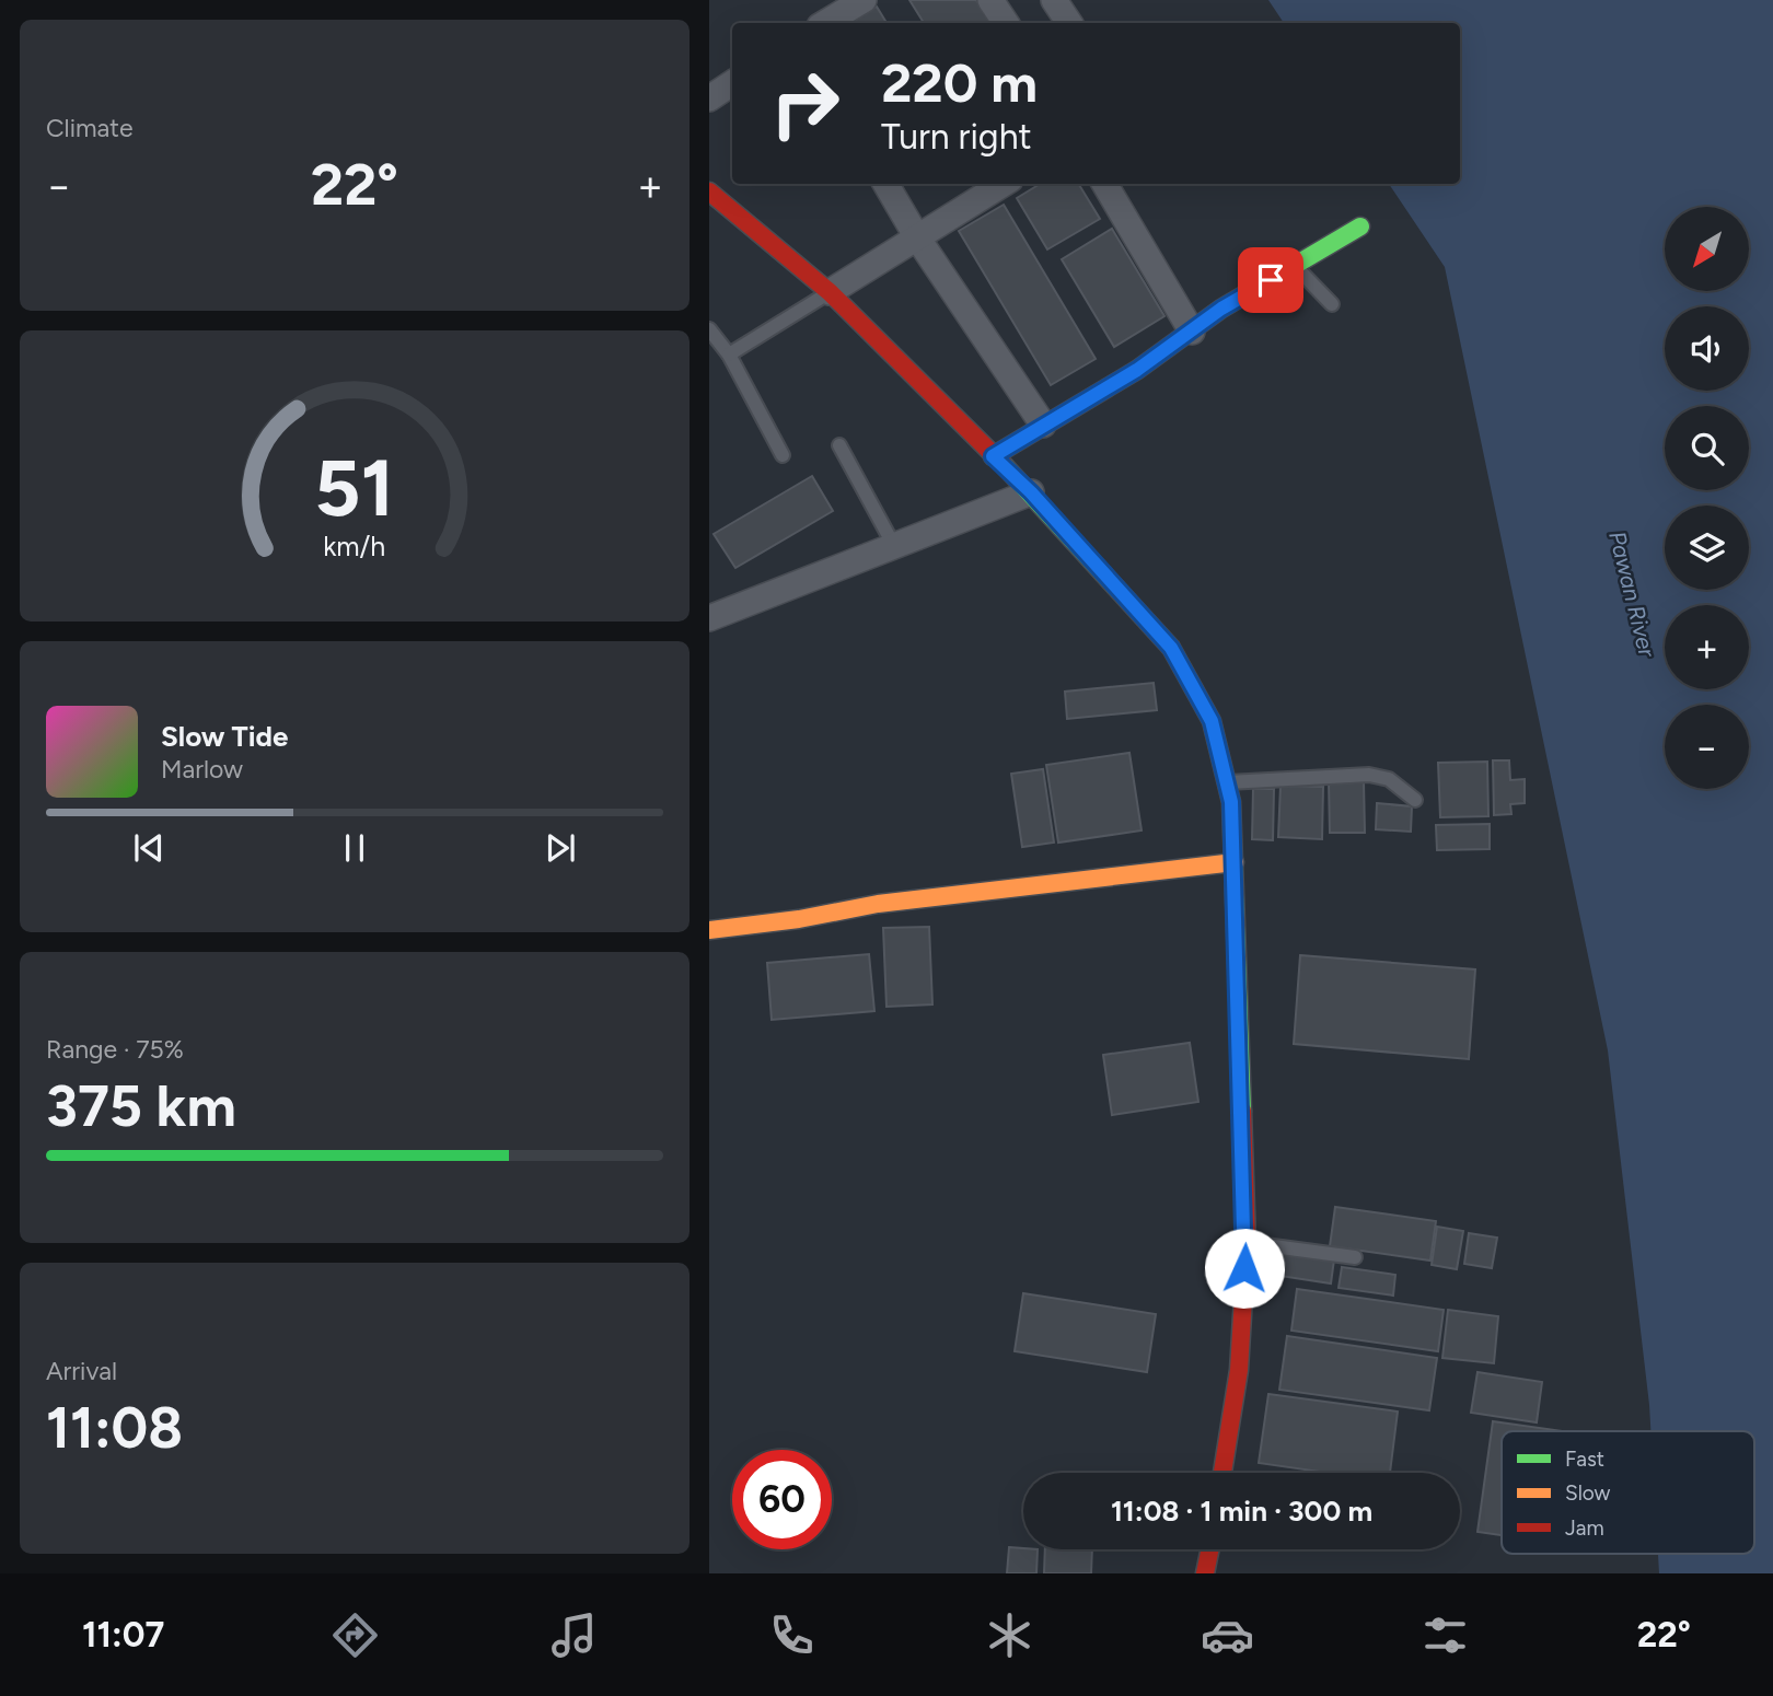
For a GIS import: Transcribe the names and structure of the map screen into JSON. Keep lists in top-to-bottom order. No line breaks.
{"water":["Pawan River"],"legend":["Fast","Slow","Jam"],"north":"bottom left","page":{"tile":["Climate",["Range · 75%","375 km"],["Arrival","11:08"]],"turn":["220 m","Turn right"],"heat":["−","22°","+"],"map_buttons":["+","−"],"song":["Slow Tide","Marlow"],"limit":"60","trip":"11:08 · 1 min · 300 m","tabs":["11:07","22°"],"gauge":["51","km/h"]}}
